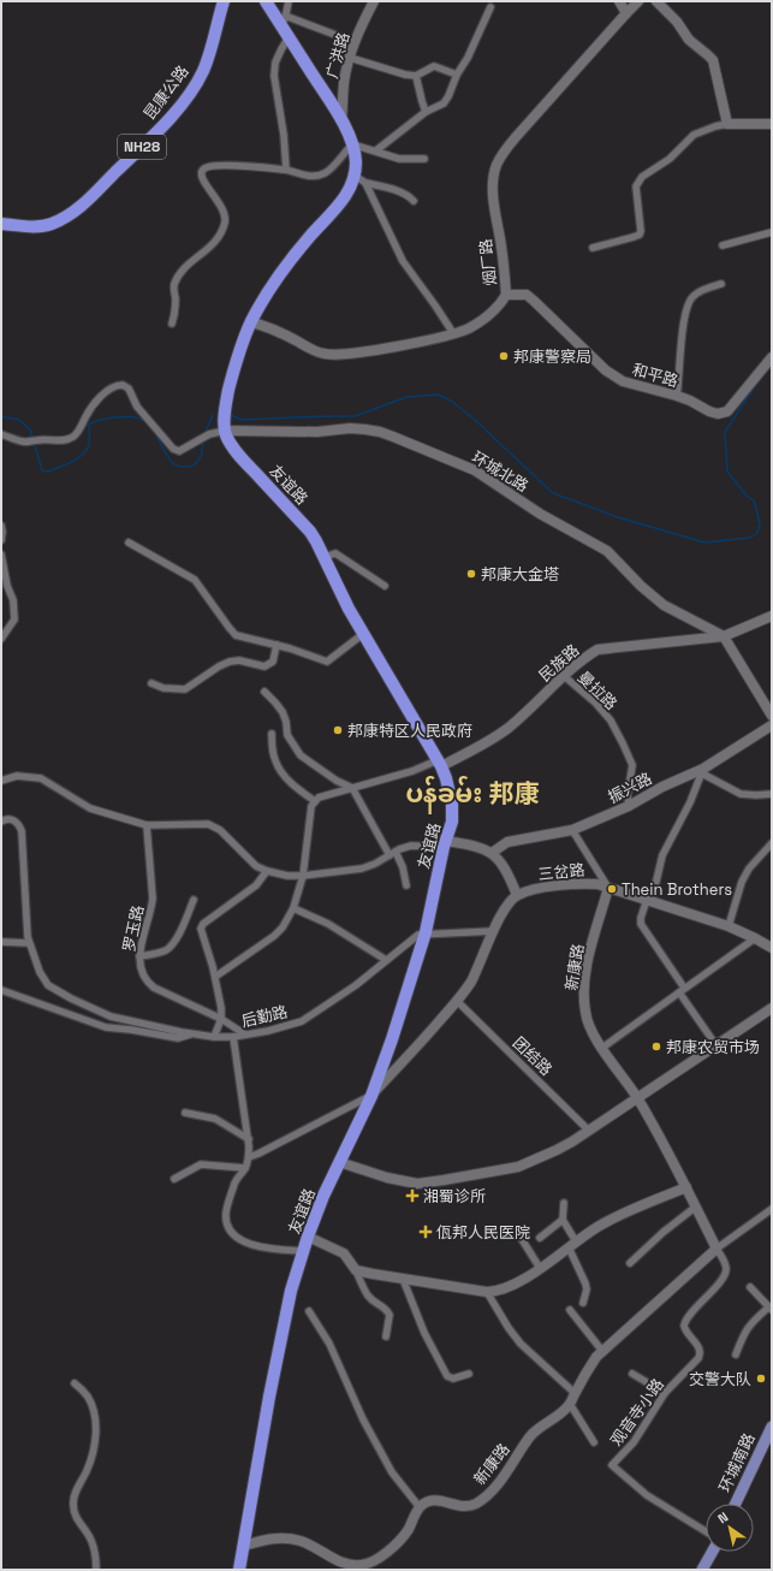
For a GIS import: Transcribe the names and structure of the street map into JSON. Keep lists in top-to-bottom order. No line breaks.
{"streets":{"highway":["昆康公路","NH28","友谊路"],"main road":["环城南路"],"street":["广洪路","烟厂路","和平路","环城北路","民族路","曼拉路","振兴路","三岔路","罗玉路","新康路","后勤路","团结路","观音寺小路"]},"crossings":[["烟厂路","和平路"],["环城北路","友谊路"],["环城北路","民族路"],["友谊路","民族路"],["友谊路","后勤路"],["民族路","曼拉路"],["曼拉路","振兴路"],["三岔路","新康路"],["罗玉路","后勤路"],["新康路","观音寺小路"]],"districts":["ပန်ခမ်း 邦康"],"places":{"other":["邦康警察局","邦康大金塔","邦康特区人民政府","Thein Brothers","邦康农贸市场","交警大队"],"health":["湘蜀诊所","佤邦人民医院"]},"north":"top left"}
